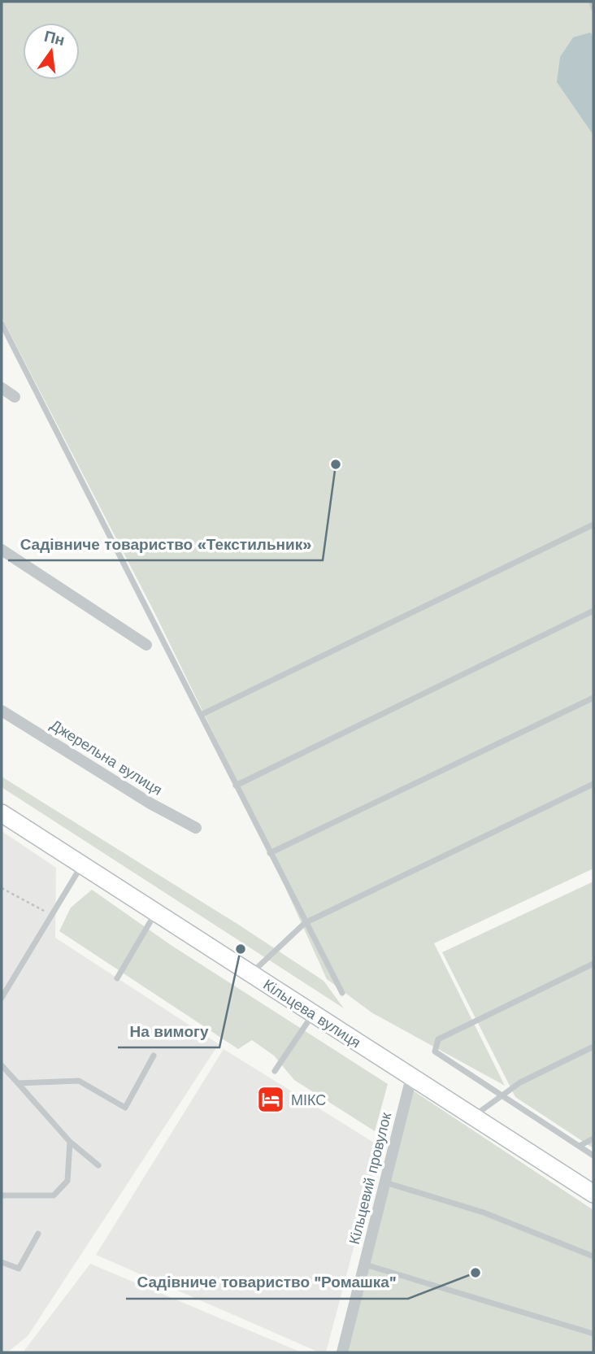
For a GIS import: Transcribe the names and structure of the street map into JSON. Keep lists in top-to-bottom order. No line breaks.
{"streets":{"main road":["Кільцева вулиця"],"street":["Джерельна вулиця","Кільцевий провулок"]},"crossings":[["Кільцева вулиця","Кільцевий провулок"]],"places":{"other":["Садівниче товариство «Текстильник»","На вимогу","Садівниче товариство \"Ромашка\""],"hotel":["МІКС"]},"north":"top"}
